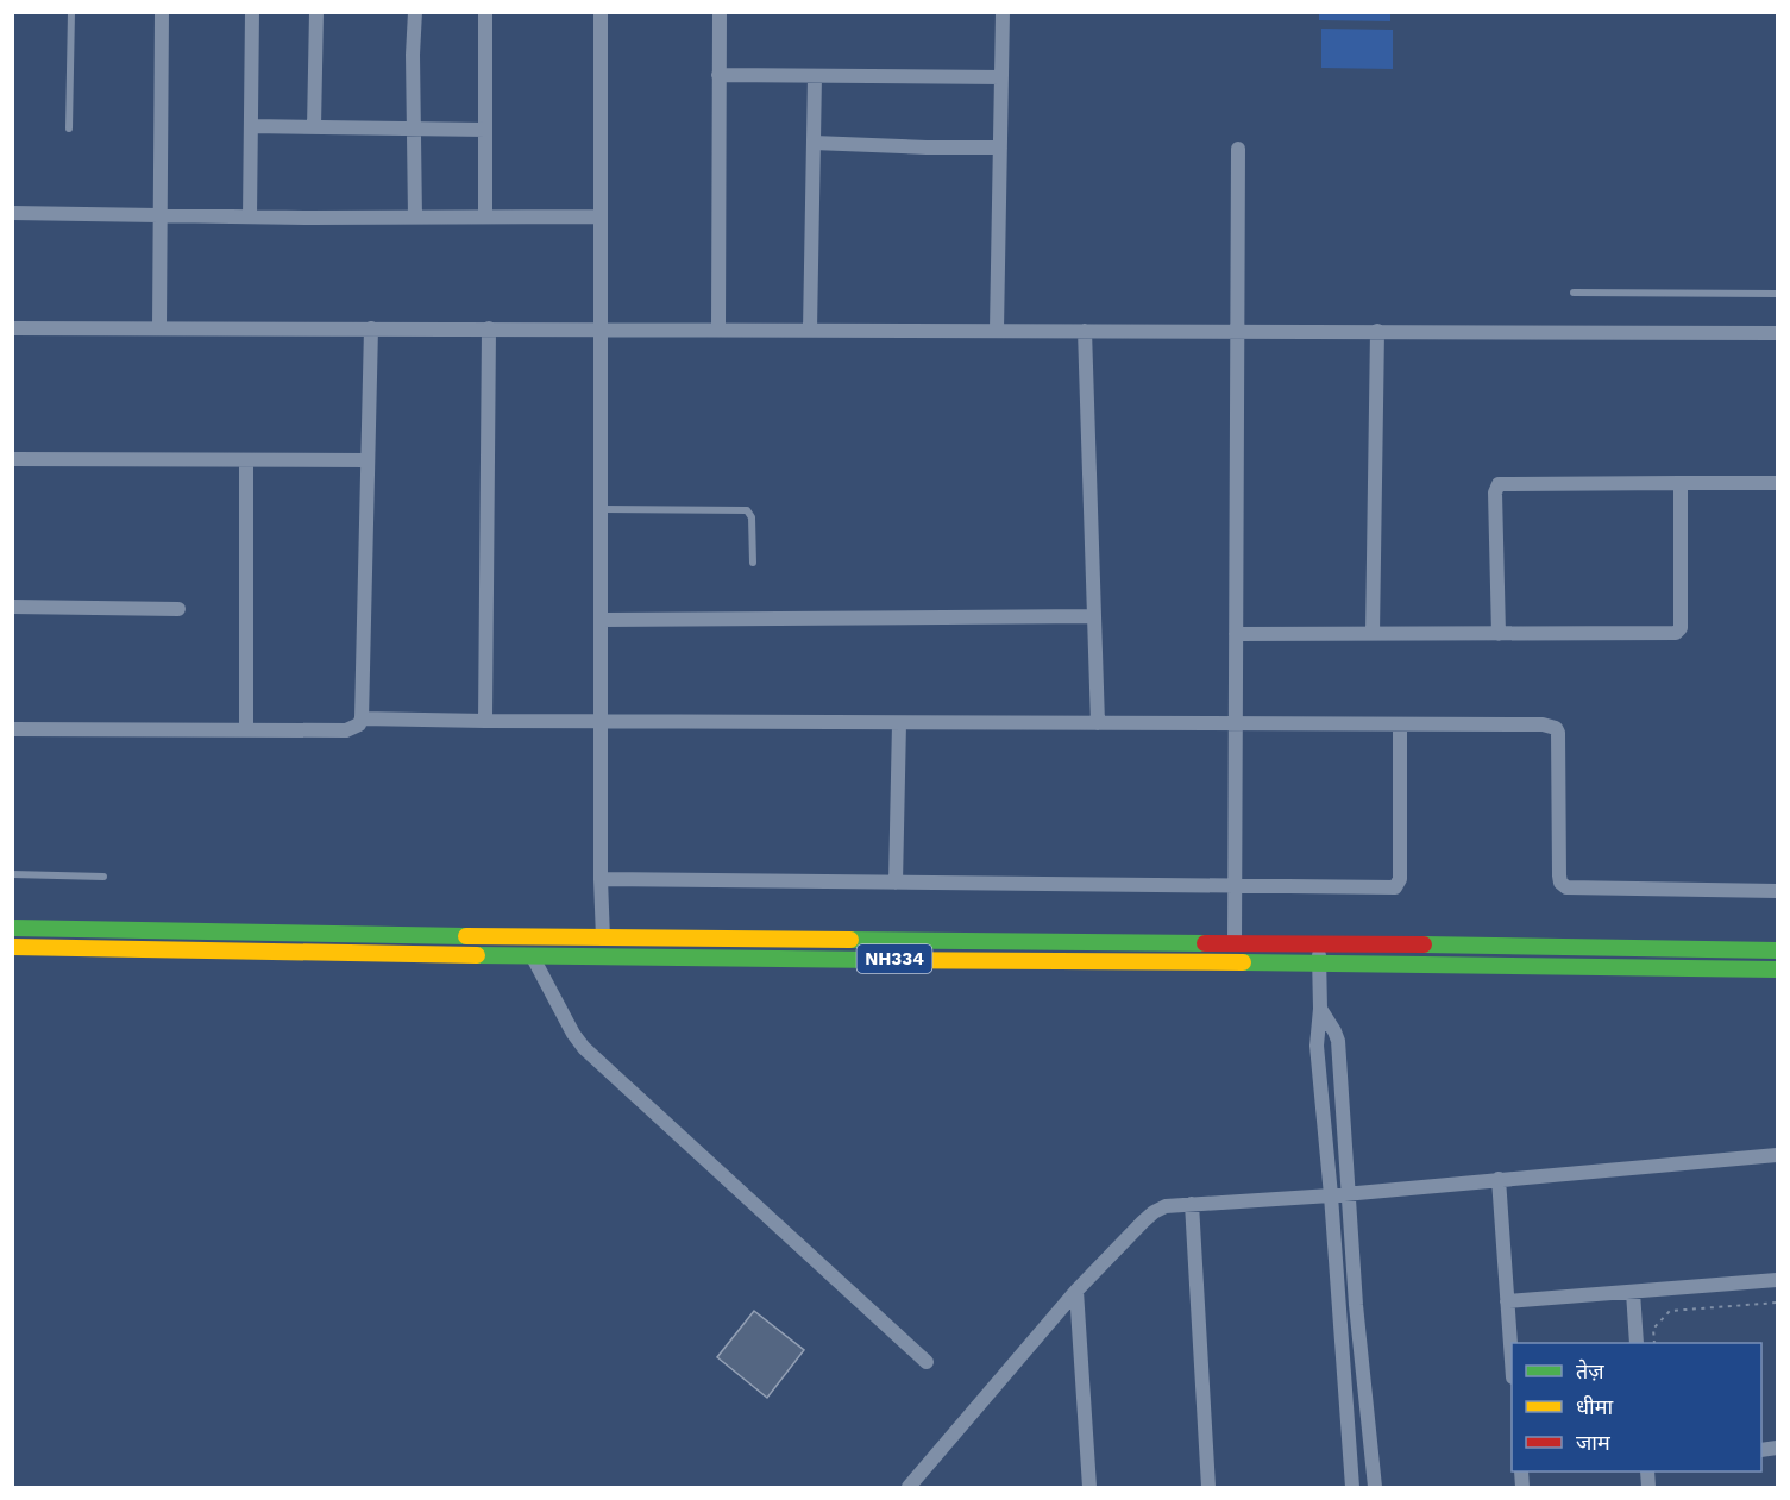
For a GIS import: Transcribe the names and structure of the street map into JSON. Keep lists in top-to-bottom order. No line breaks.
{"streets":{"highway":["NH334"]},"legend":["तेज़","धीमा","जाम"]}
